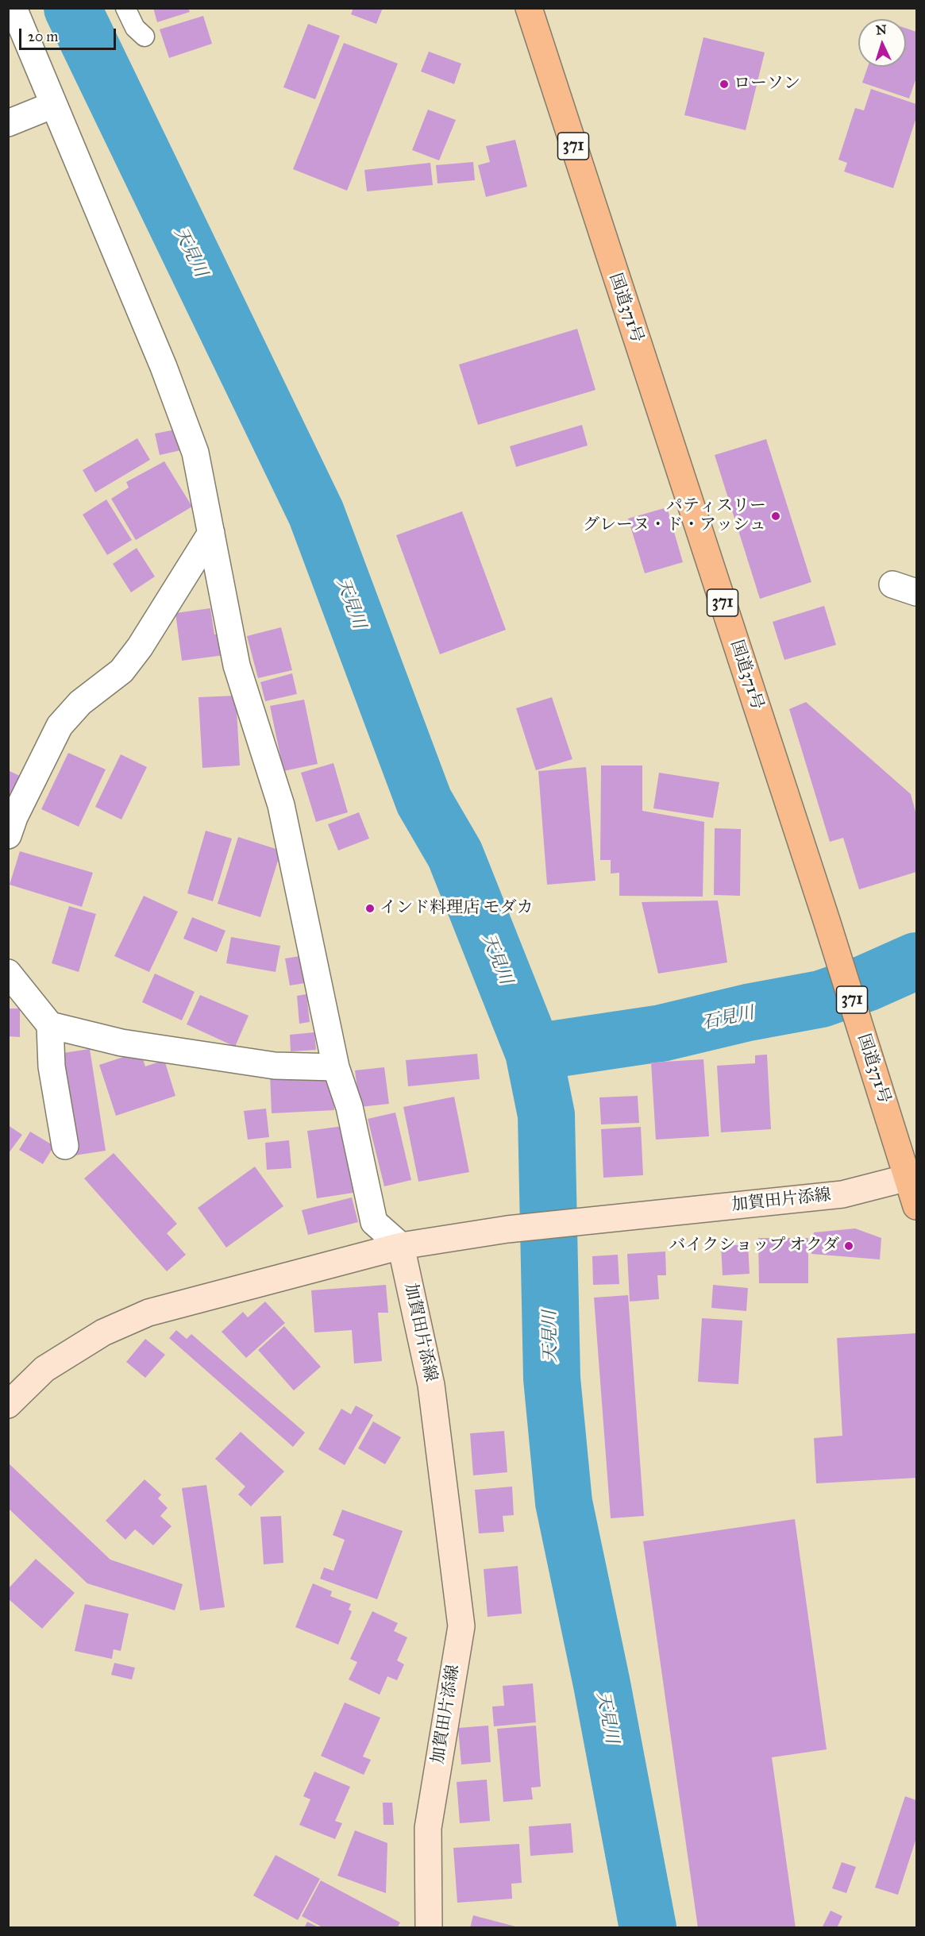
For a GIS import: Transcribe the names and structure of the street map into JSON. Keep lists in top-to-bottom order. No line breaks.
{"streets":{"highway":["371","国道371号"],"main road":["加賀田片添線"]},"crossings":[["国道371号","加賀田片添線"]],"water":["天見川","石見川"],"places":["ローソン","パティスリー グレーヌ・ド・アッシュ","インド料理店 モダカ","バイクショップ オクダ"],"scale_bar":"20 m","north":"top"}
